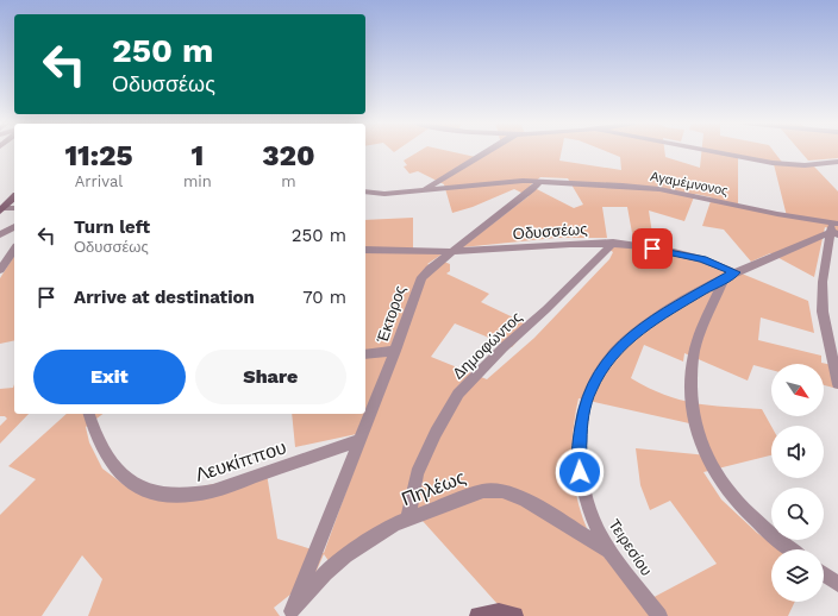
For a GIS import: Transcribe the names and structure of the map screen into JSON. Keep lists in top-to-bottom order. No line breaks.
{"streets":{"street":["Αγαμέμνονος","Οδυσσέως","Έκτορος","Δημοφώντος","Λευκίππου","Πηλέως","Τειρεσίου"]},"crossings":[["Αγαμέμνονος","Έκτορος"],["Αγαμέμνονος","Τειρεσίου"],["Οδυσσέως","Έκτορος"],["Οδυσσέως","Δημοφώντος"],["Οδυσσέως","Τειρεσίου"],["Έκτορος","Λευκίππου"],["Έκτορος","Πηλέως"],["Δημοφώντος","Πηλέως"],["Πηλέως","Τειρεσίου"]],"north":"bottom right","page":{"turn":["250 m","Οδυσσέως"],"eta":["11:25","Arrival","1","min","320","m"],"list":[{"name":"Turn left","note":"Οδυσσέως","value":"250 m"},{"name":"Arrive at destination","value":"70 m"}],"buttons":["Exit","Share"]}}
